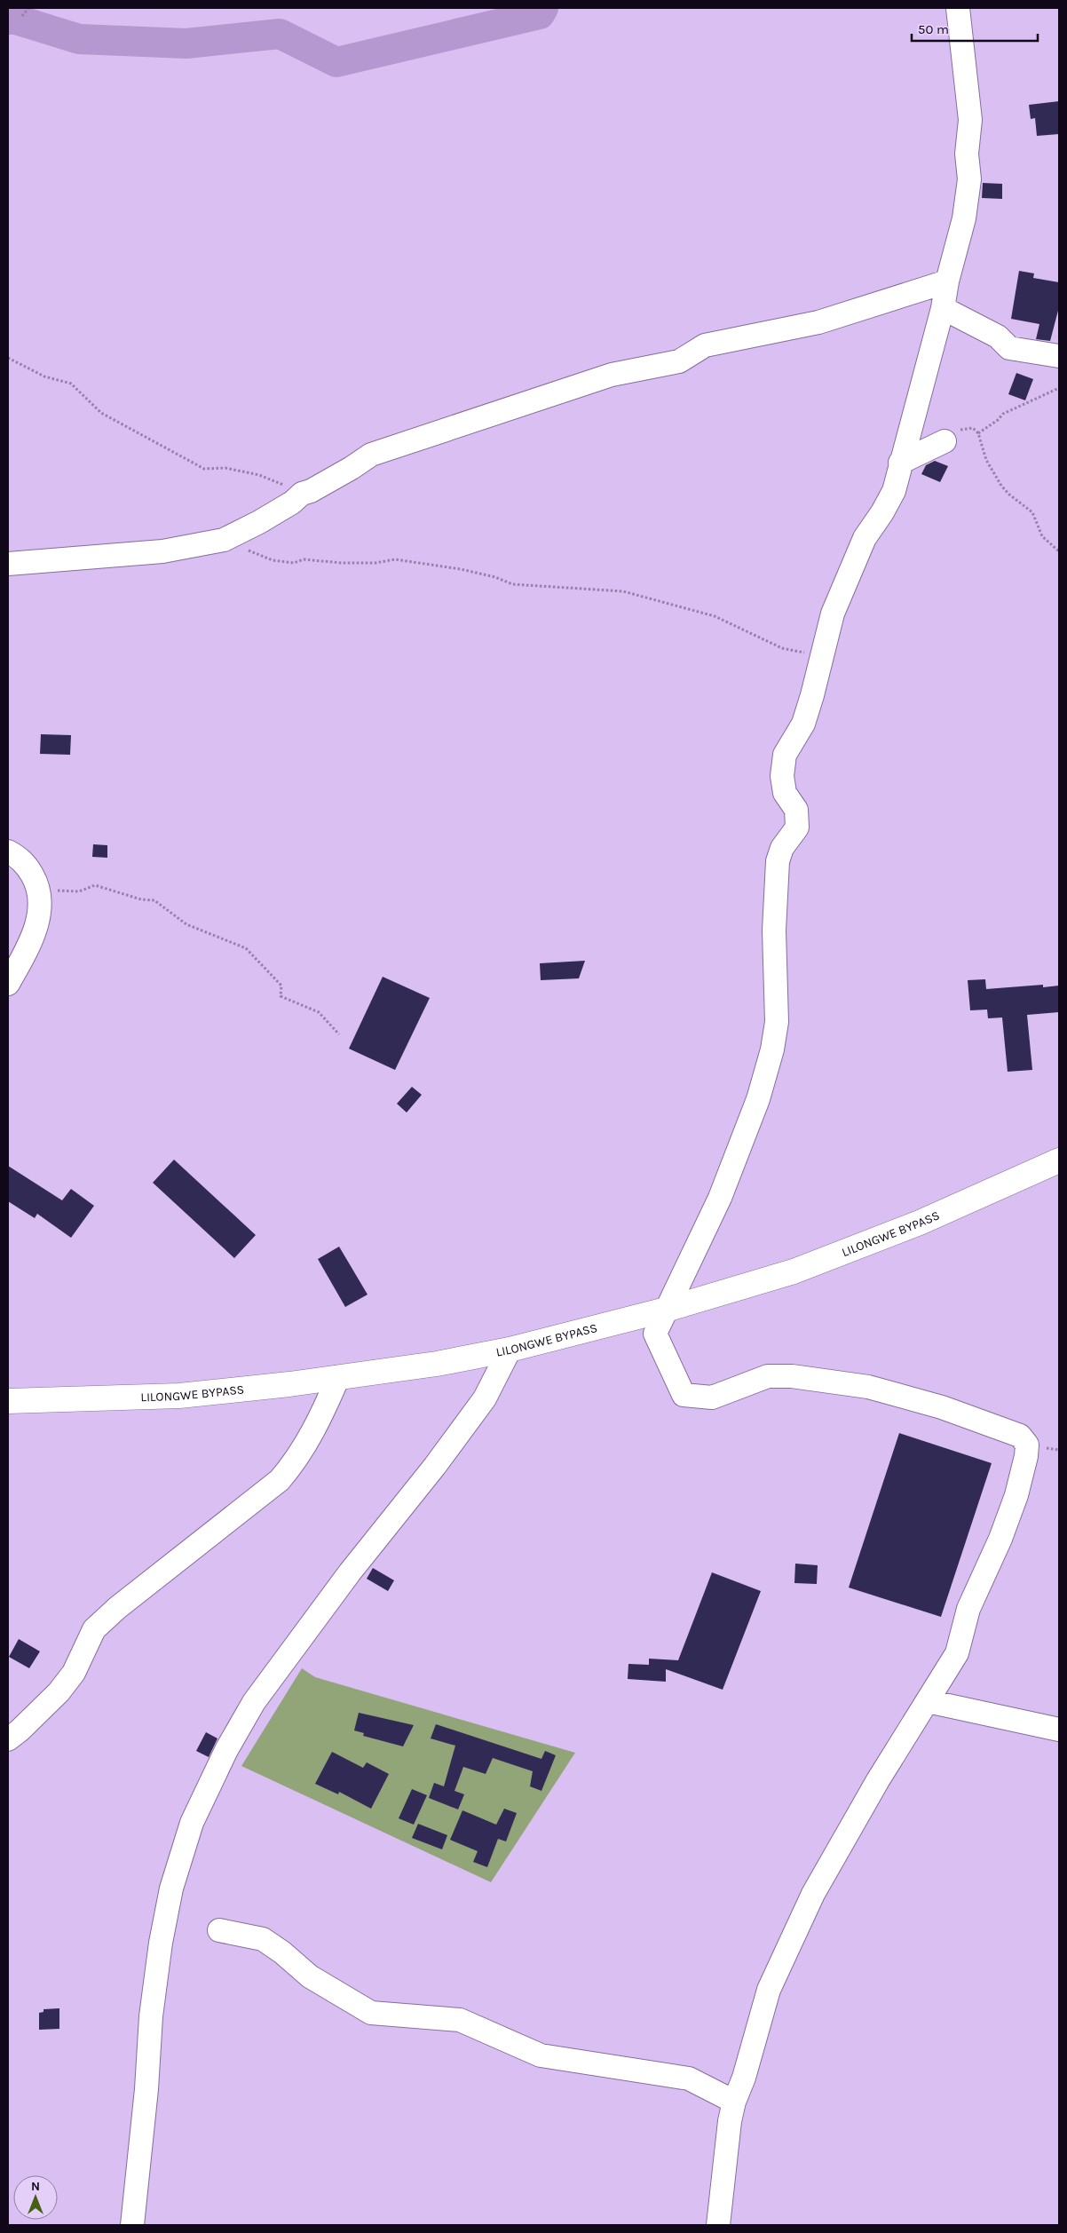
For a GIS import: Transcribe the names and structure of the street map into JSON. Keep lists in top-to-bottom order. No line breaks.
{"streets":{"main road":["LILONGWE BYPASS"]},"scale_bar":"50 m","north":"top"}
